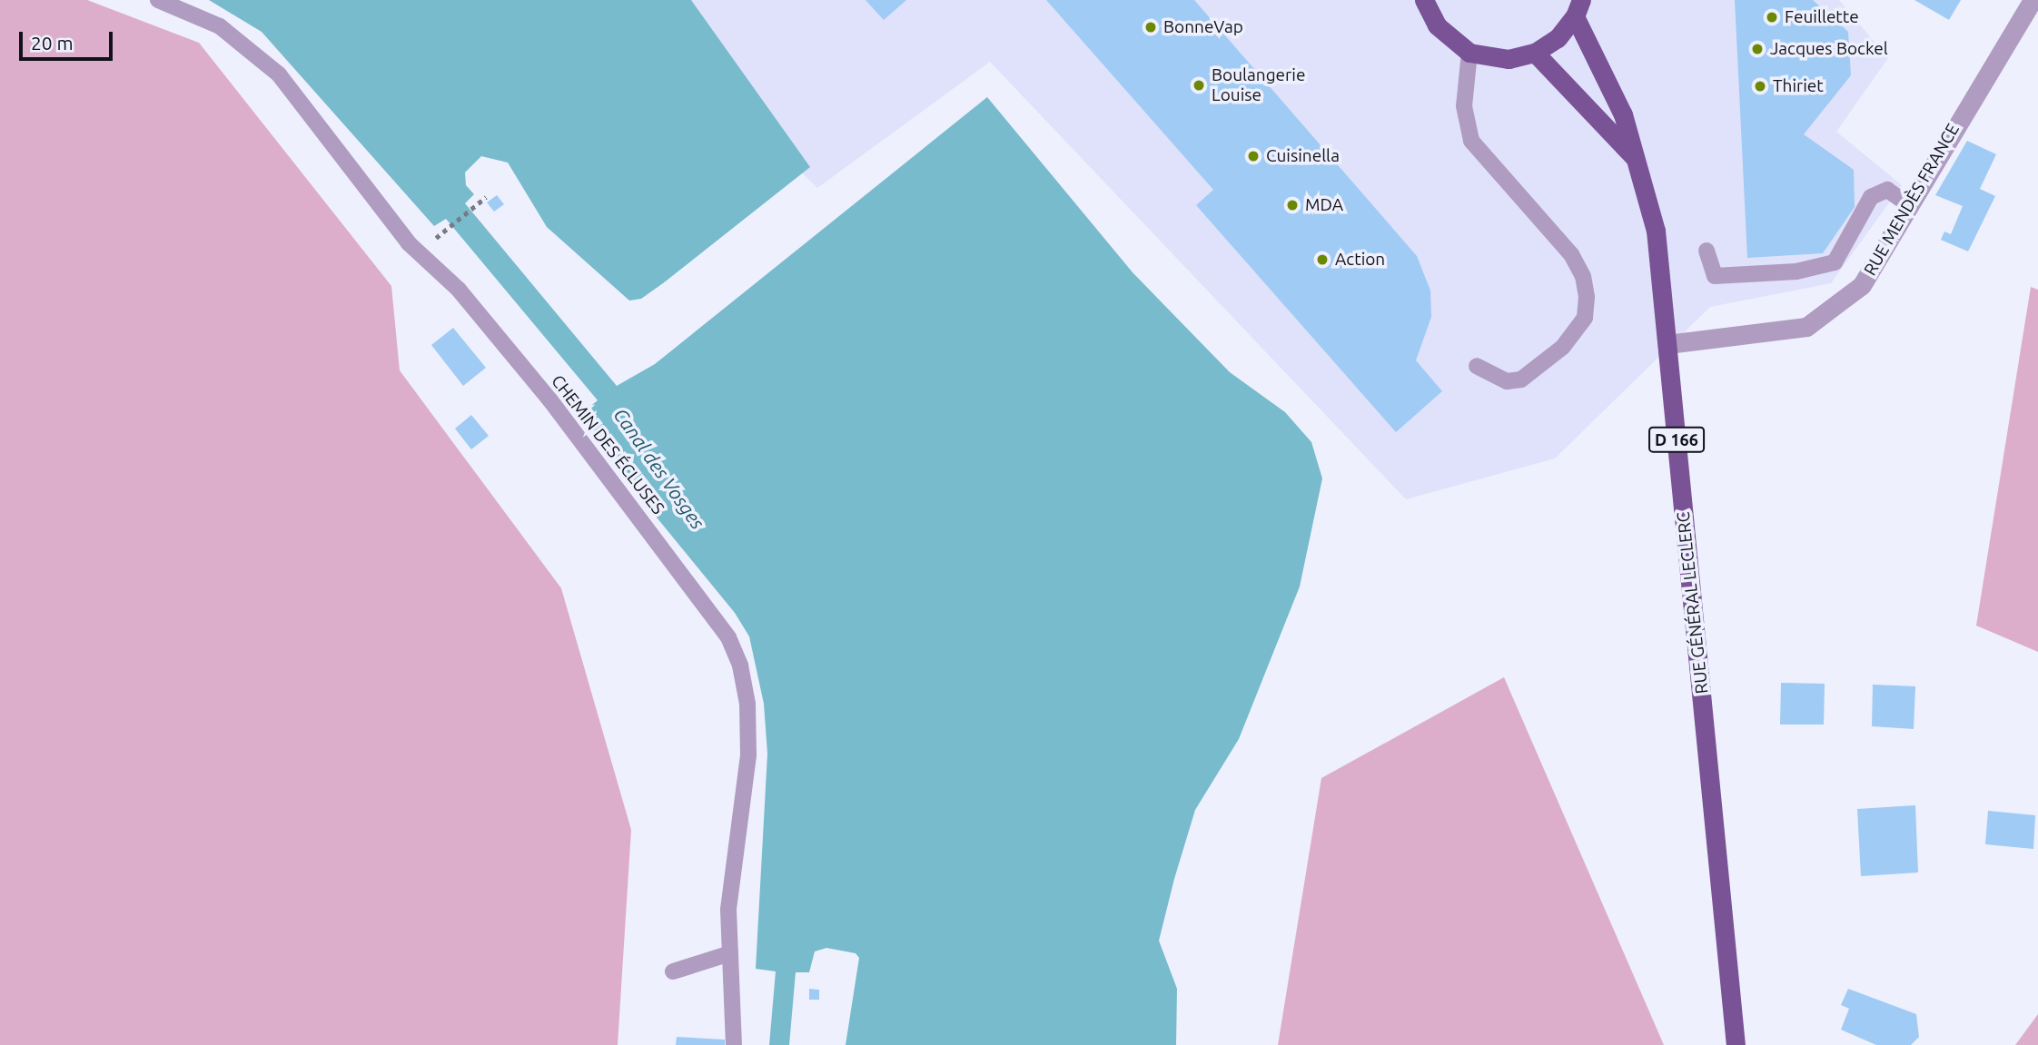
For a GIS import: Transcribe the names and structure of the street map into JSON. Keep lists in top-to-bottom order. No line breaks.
{"streets":{"main road":["D 166","RUE GÉNÉRAL LECLERC"],"street":["RUE MENDÈS FRANCE"],"lane":["CHEMIN DES ÉCLUSES"]},"crossings":[["RUE MENDÈS FRANCE","RUE GÉNÉRAL LECLERC"]],"water":["Canal des Vosges"],"places":["Feuillette","BonneVap","Jacques Bockel","Boulangerie Louise","Thiriet","Cuisinella","MDA","Action"],"scale_bar":"20 m"}
